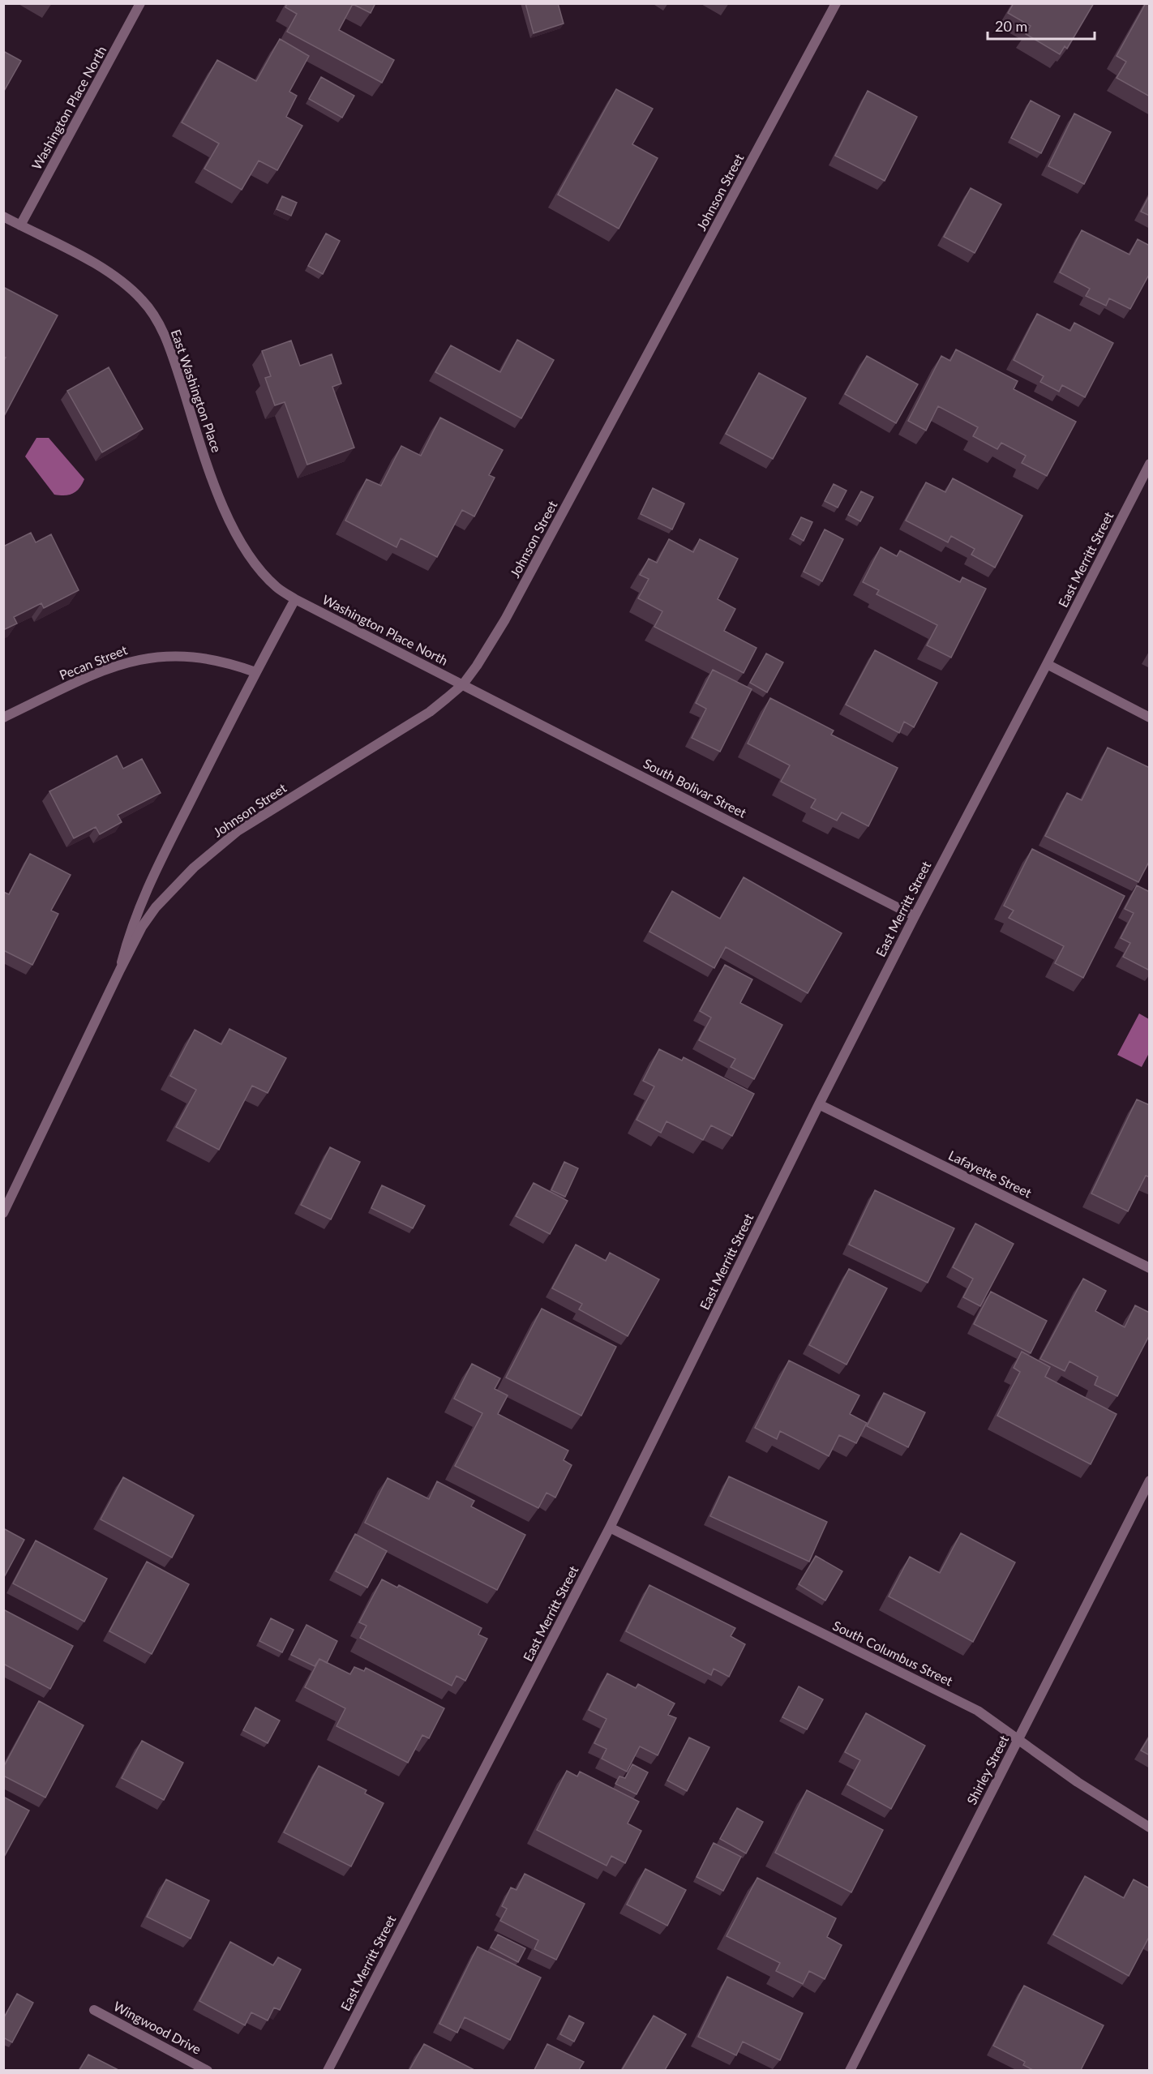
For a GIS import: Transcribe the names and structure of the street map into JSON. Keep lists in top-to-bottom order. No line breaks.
{"streets":{"street":["Washington Place North","Johnson Street","East Washington Place","East Merritt Street","Pecan Street","South Bolivar Street","Lafayette Street","South Columbus Street","Shirley Street","Wingwood Drive"]},"crossings":[["Washington Place North","Johnson Street"],["Washington Place North","East Washington Place"],["Washington Place North","South Bolivar Street"],["Johnson Street","East Washington Place"],["Johnson Street","Pecan Street"],["Johnson Street","South Bolivar Street"],["East Merritt Street","South Bolivar Street"],["East Merritt Street","Lafayette Street"],["East Merritt Street","South Columbus Street"],["South Columbus Street","Shirley Street"]],"scale_bar":"20 m"}
